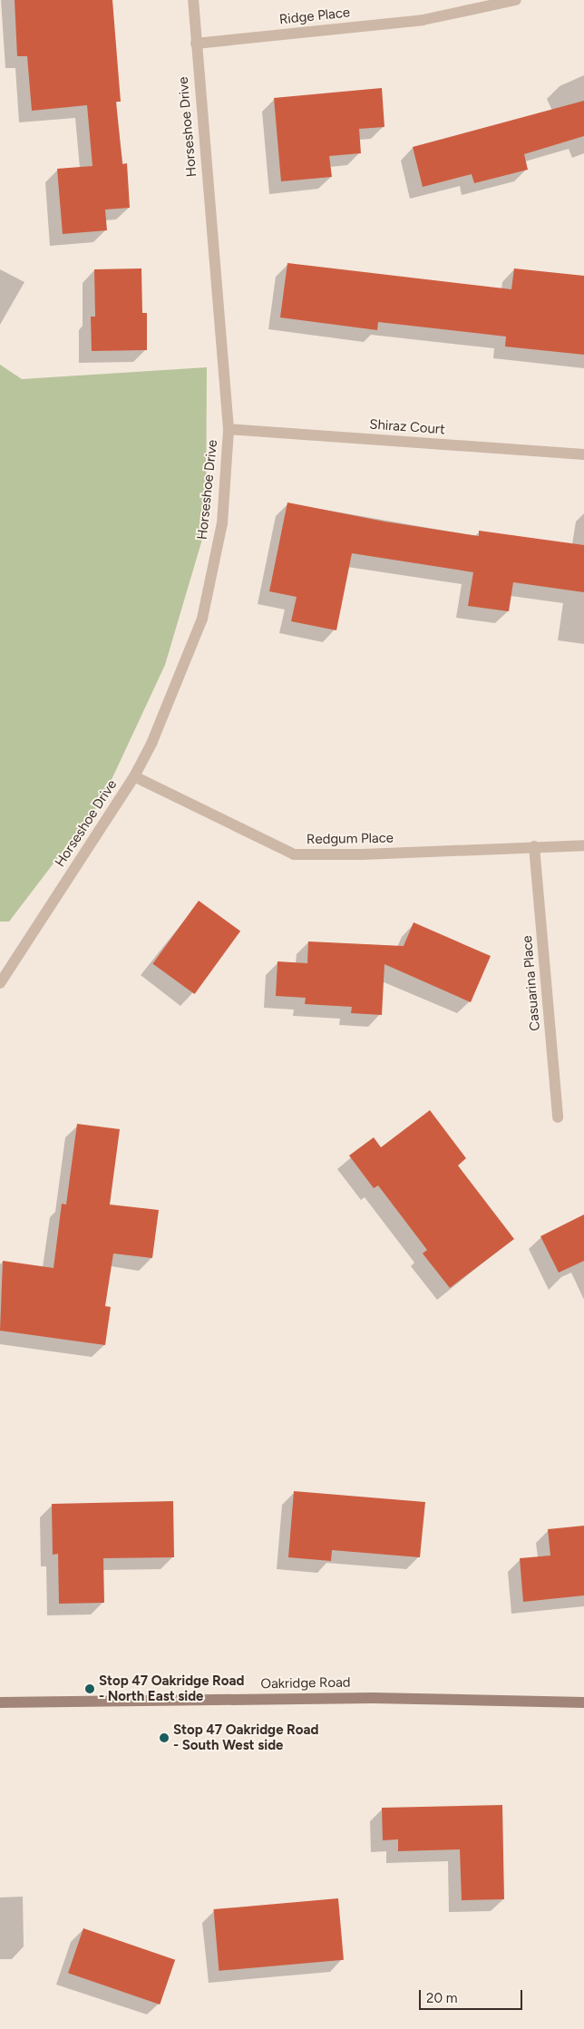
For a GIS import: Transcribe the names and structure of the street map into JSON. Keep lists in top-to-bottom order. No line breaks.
{"streets":{"street":["Ridge Place","Horseshoe Drive","Shiraz Court","Redgum Place","Casuarina Place","Oakridge Road"]},"crossings":[["Ridge Place","Horseshoe Drive"],["Horseshoe Drive","Shiraz Court"],["Horseshoe Drive","Redgum Place"],["Redgum Place","Casuarina Place"]],"places":["Stop 47 Oakridge Road - North East side","Stop 47 Oakridge Road - South West side"],"scale_bar":"20 m"}
